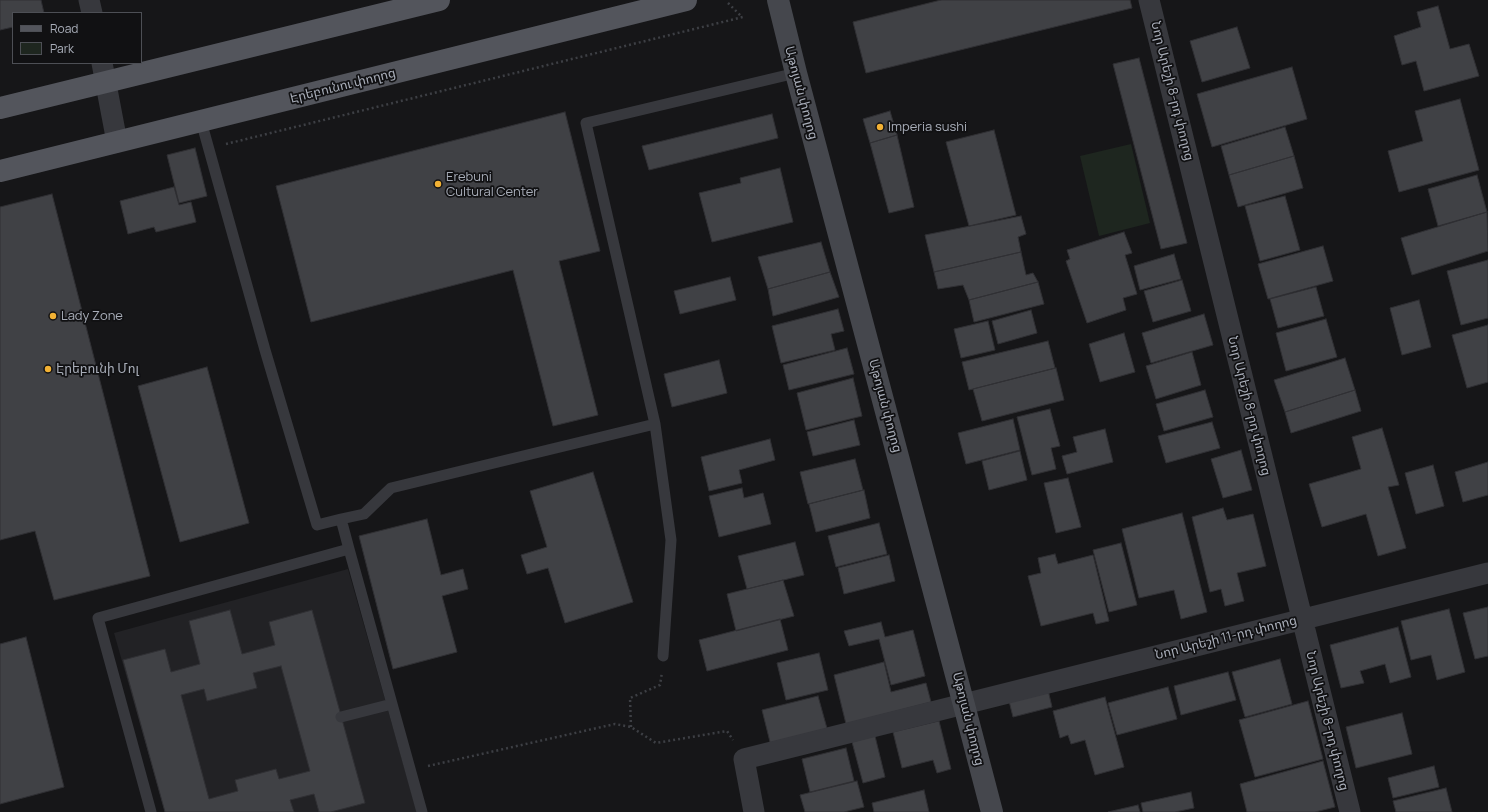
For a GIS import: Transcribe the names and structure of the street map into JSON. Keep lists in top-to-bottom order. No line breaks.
{"streets":{"main road":["Էրեբունու փողոց","Աթոյան փողոց"],"street":["Նոր Արեշի 8-րդ փողոց","Նոր Արեշի 11-րդ փողոց"]},"crossings":[["Նոր Արեշի 8-րդ փողոց","Նոր Արեշի 11-րդ փողոց"],["Աթոյան փողոց","Նոր Արեշի 11-րդ փողոց"]],"places":["Imperia sushi","Erebuni Cultural Center","Lady Zone","Էրեբունի Մոլ"],"legend":["Road","Park"]}
